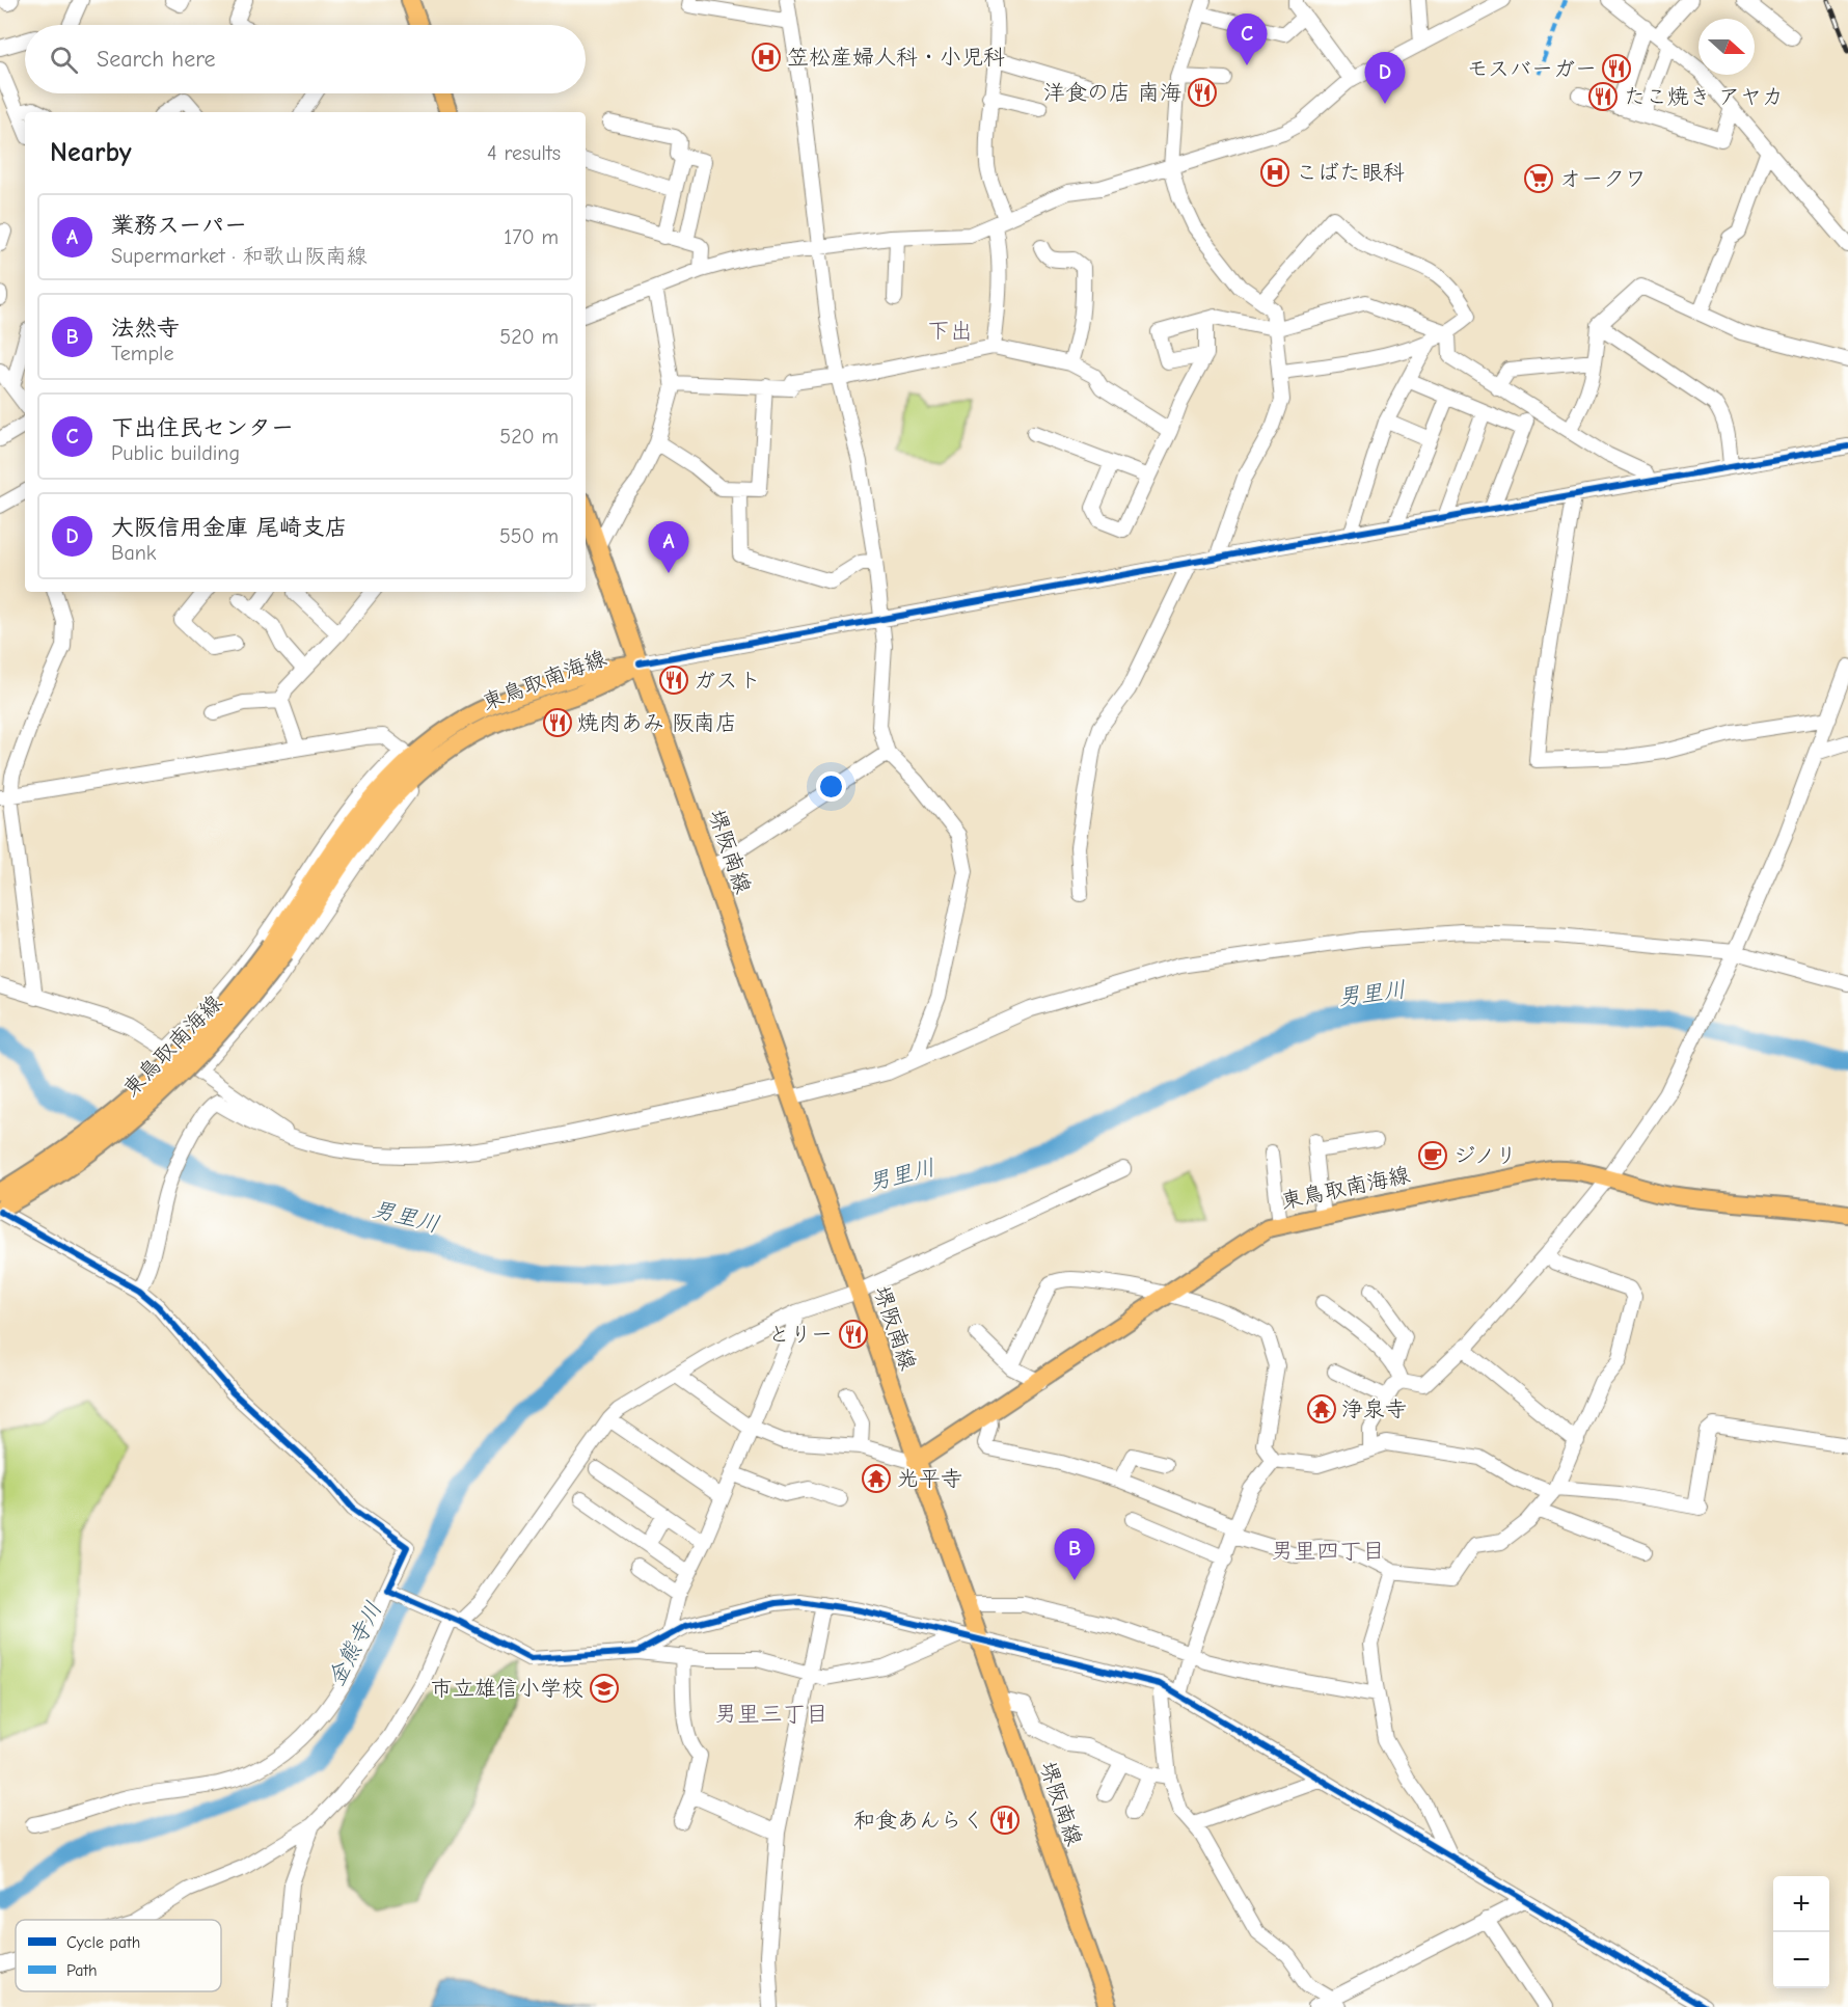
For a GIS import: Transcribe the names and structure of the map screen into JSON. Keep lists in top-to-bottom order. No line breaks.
{"streets":{"main road":["東鳥取南海線","堺阪南線"]},"crossings":[["東鳥取南海線","堺阪南線"]],"districts":["下出","男里四丁目","男里三丁目"],"water":["男里川","金熊寺川"],"places":{"hospital":["笠松産婦人科・小児科","こばた眼科"],"restaurant":["モスバーガー","洋食の店 南海","たこ焼き アヤカ","ガスト","焼肉あみ 阪南店","とりー","和食あんらく"],"supermarket":["オークワ"],"cafe":["ジノリ"],"temple":["浄泉寺","光平寺"],"school or university":["市立雄信小学校"]},"legend":["Cycle path","Path"],"north":"right","page":{"pins":["C","D","A","B"],"search":"Search here","heading":["Nearby","4 results"],"list":[{"mark":"A","name":"業務スーパー","note":"Supermarket · 和歌山阪南線","value":"170 m"},{"mark":"B","name":"法然寺","note":"Temple","value":"520 m"},{"mark":"C","name":"下出住民センター","note":"Public building","value":"520 m"},{"mark":"D","name":"大阪信用金庫 尾崎支店","note":"Bank","value":"550 m"}],"map_buttons":["+","−"]}}
